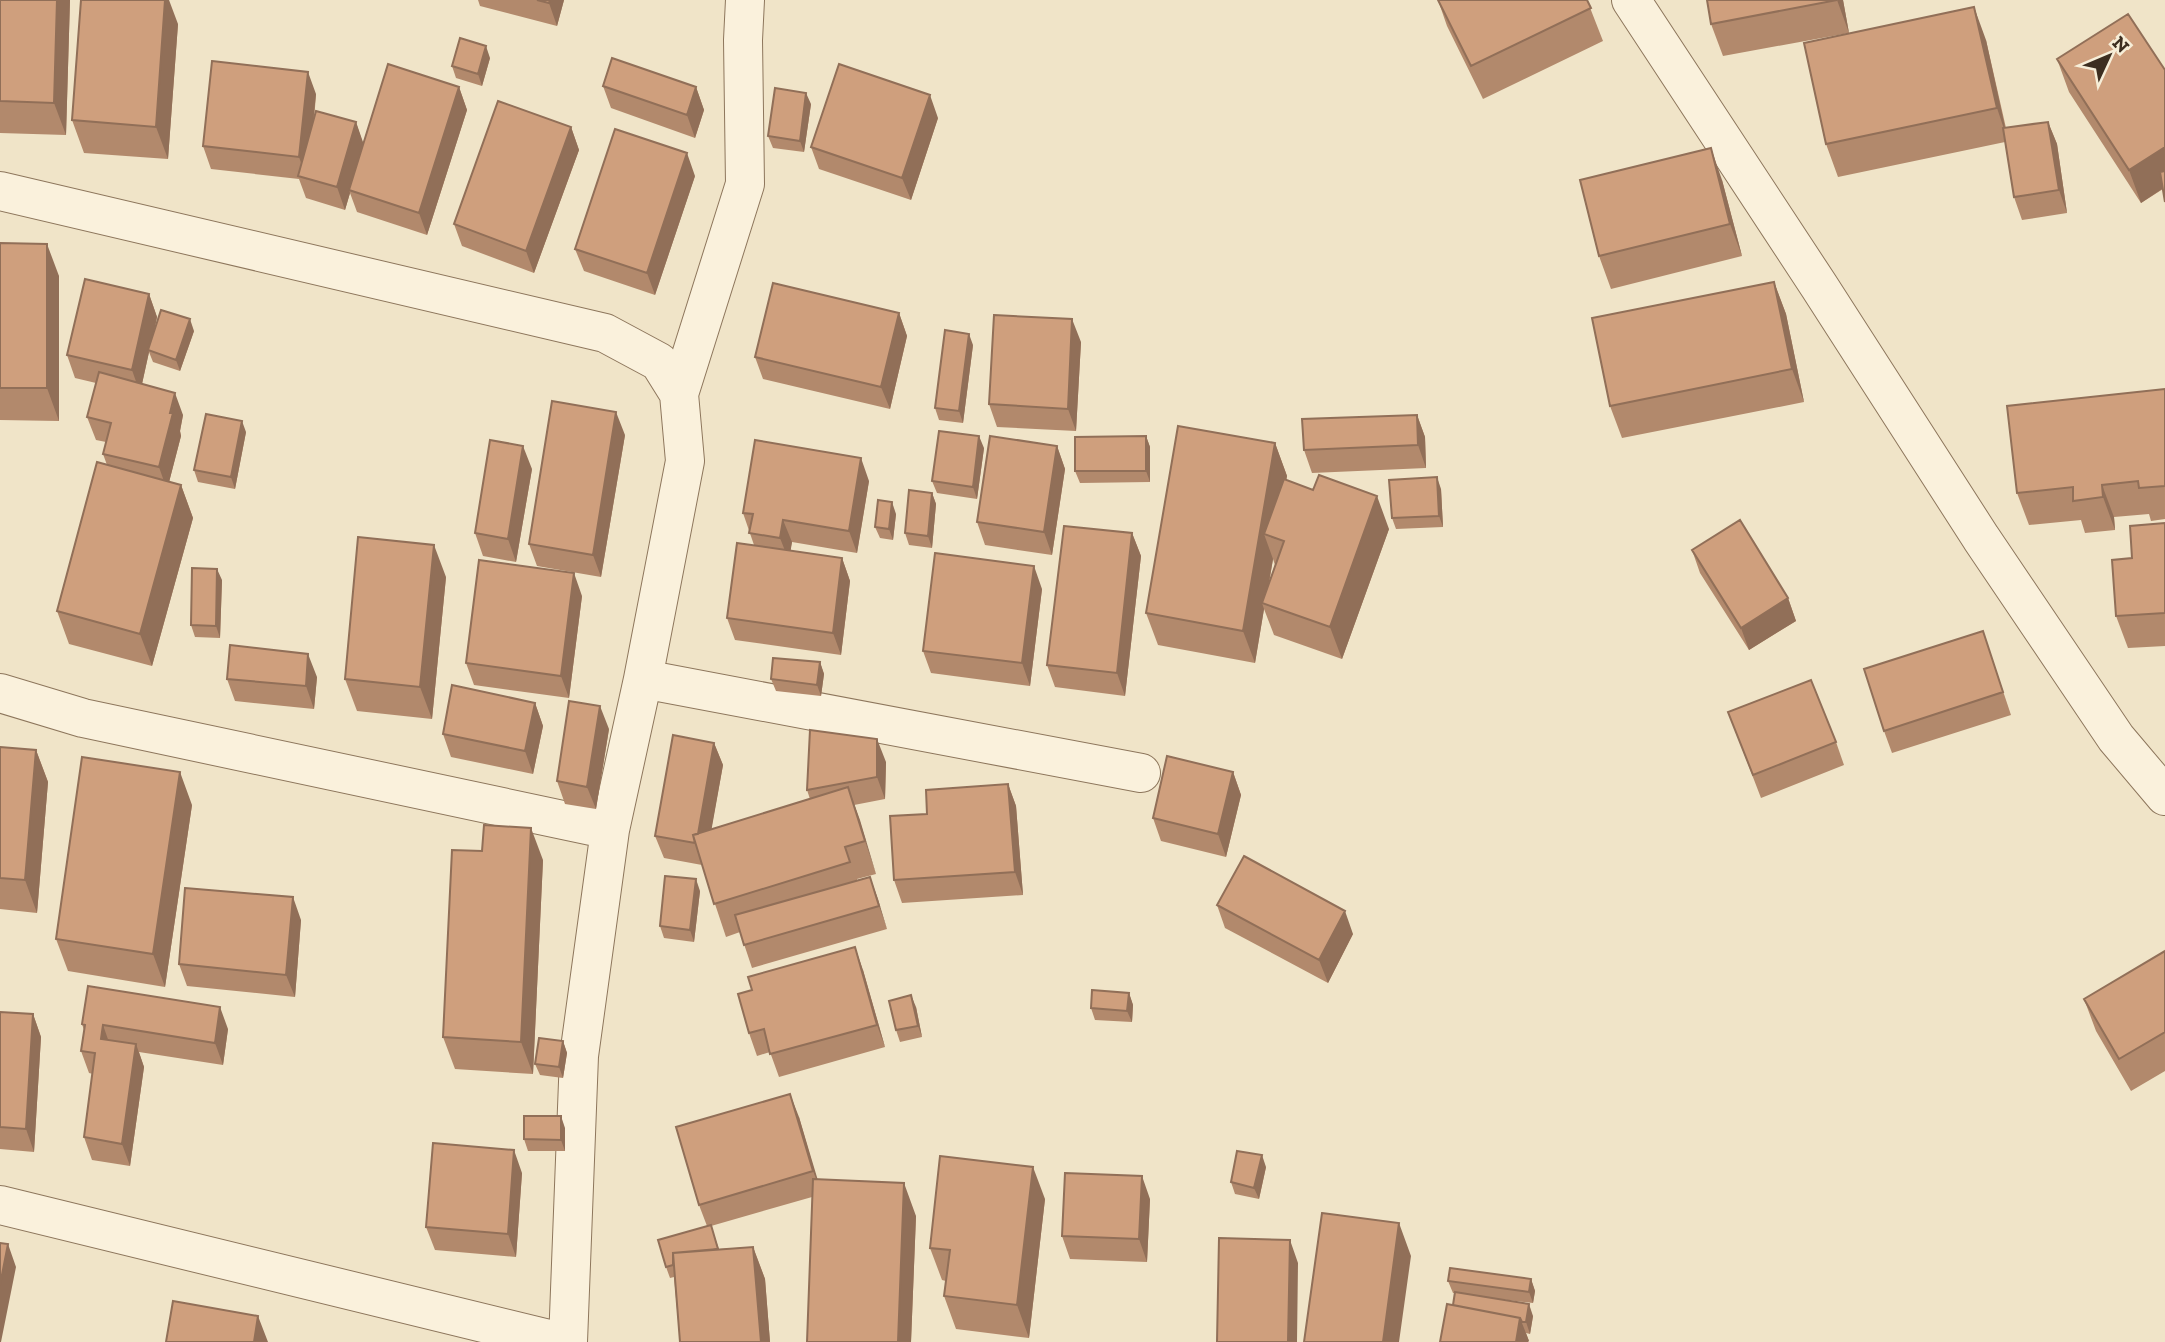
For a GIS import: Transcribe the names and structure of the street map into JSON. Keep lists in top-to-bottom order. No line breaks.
{"north":"top right"}
